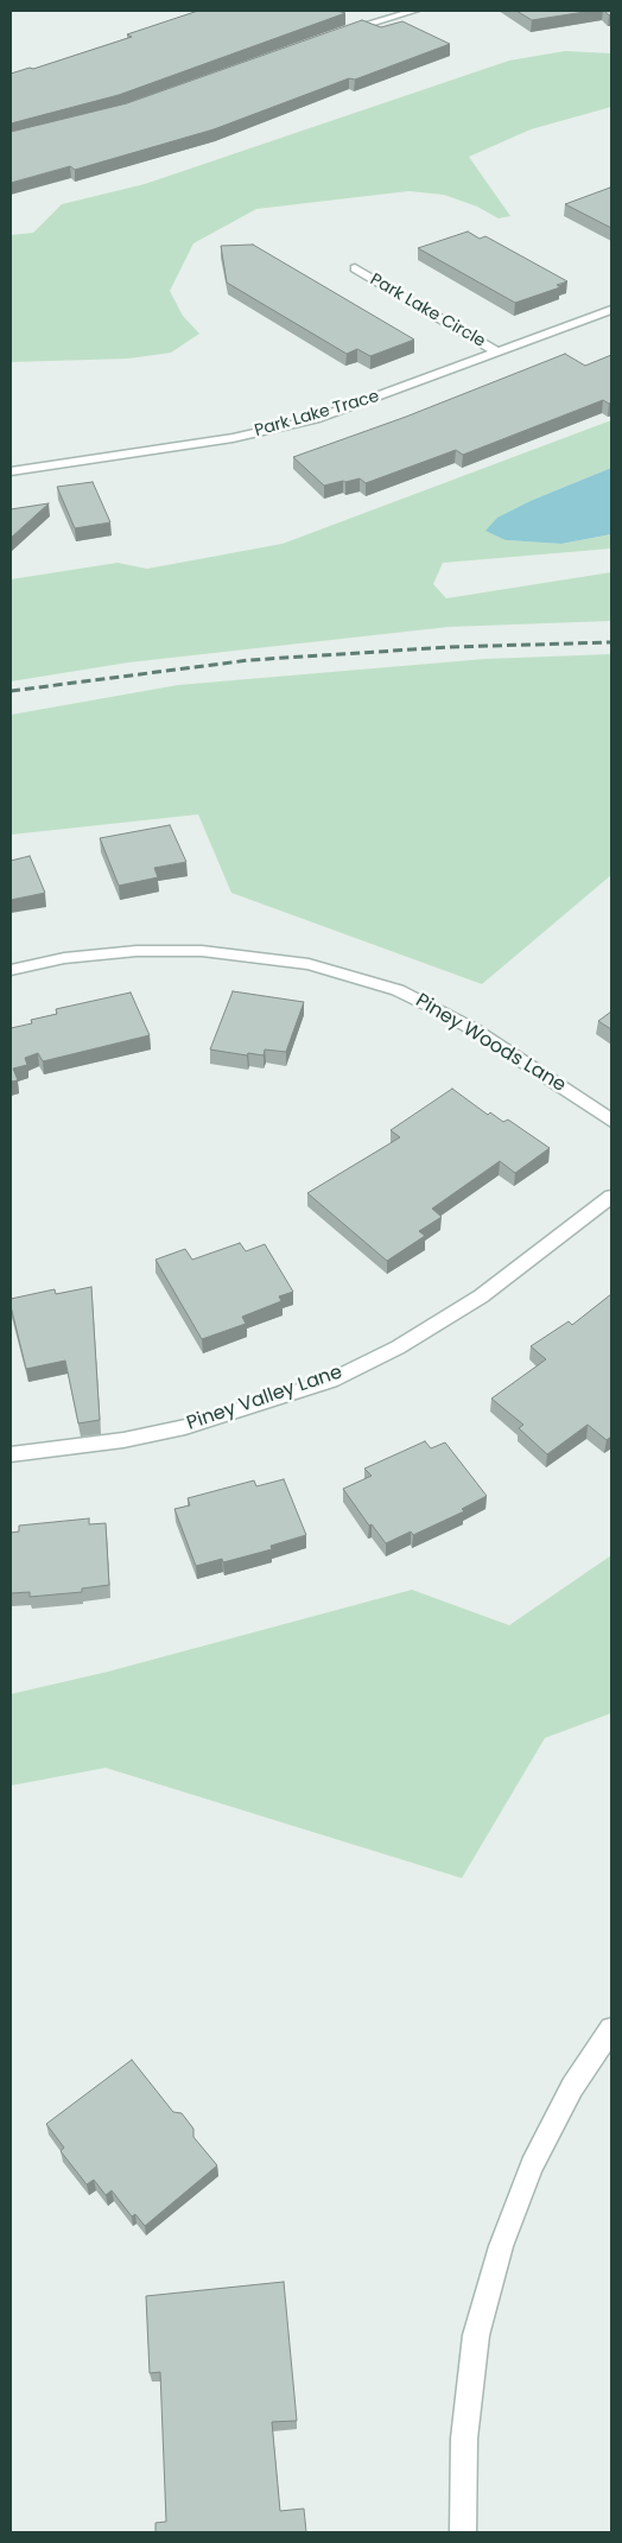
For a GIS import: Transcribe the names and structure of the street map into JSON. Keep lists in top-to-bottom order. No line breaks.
{"streets":{"street":["Park Lake Circle","Park Lake Trace","Piney Woods Lane","Piney Valley Lane"]},"crossings":[["Park Lake Circle","Park Lake Trace"]]}
